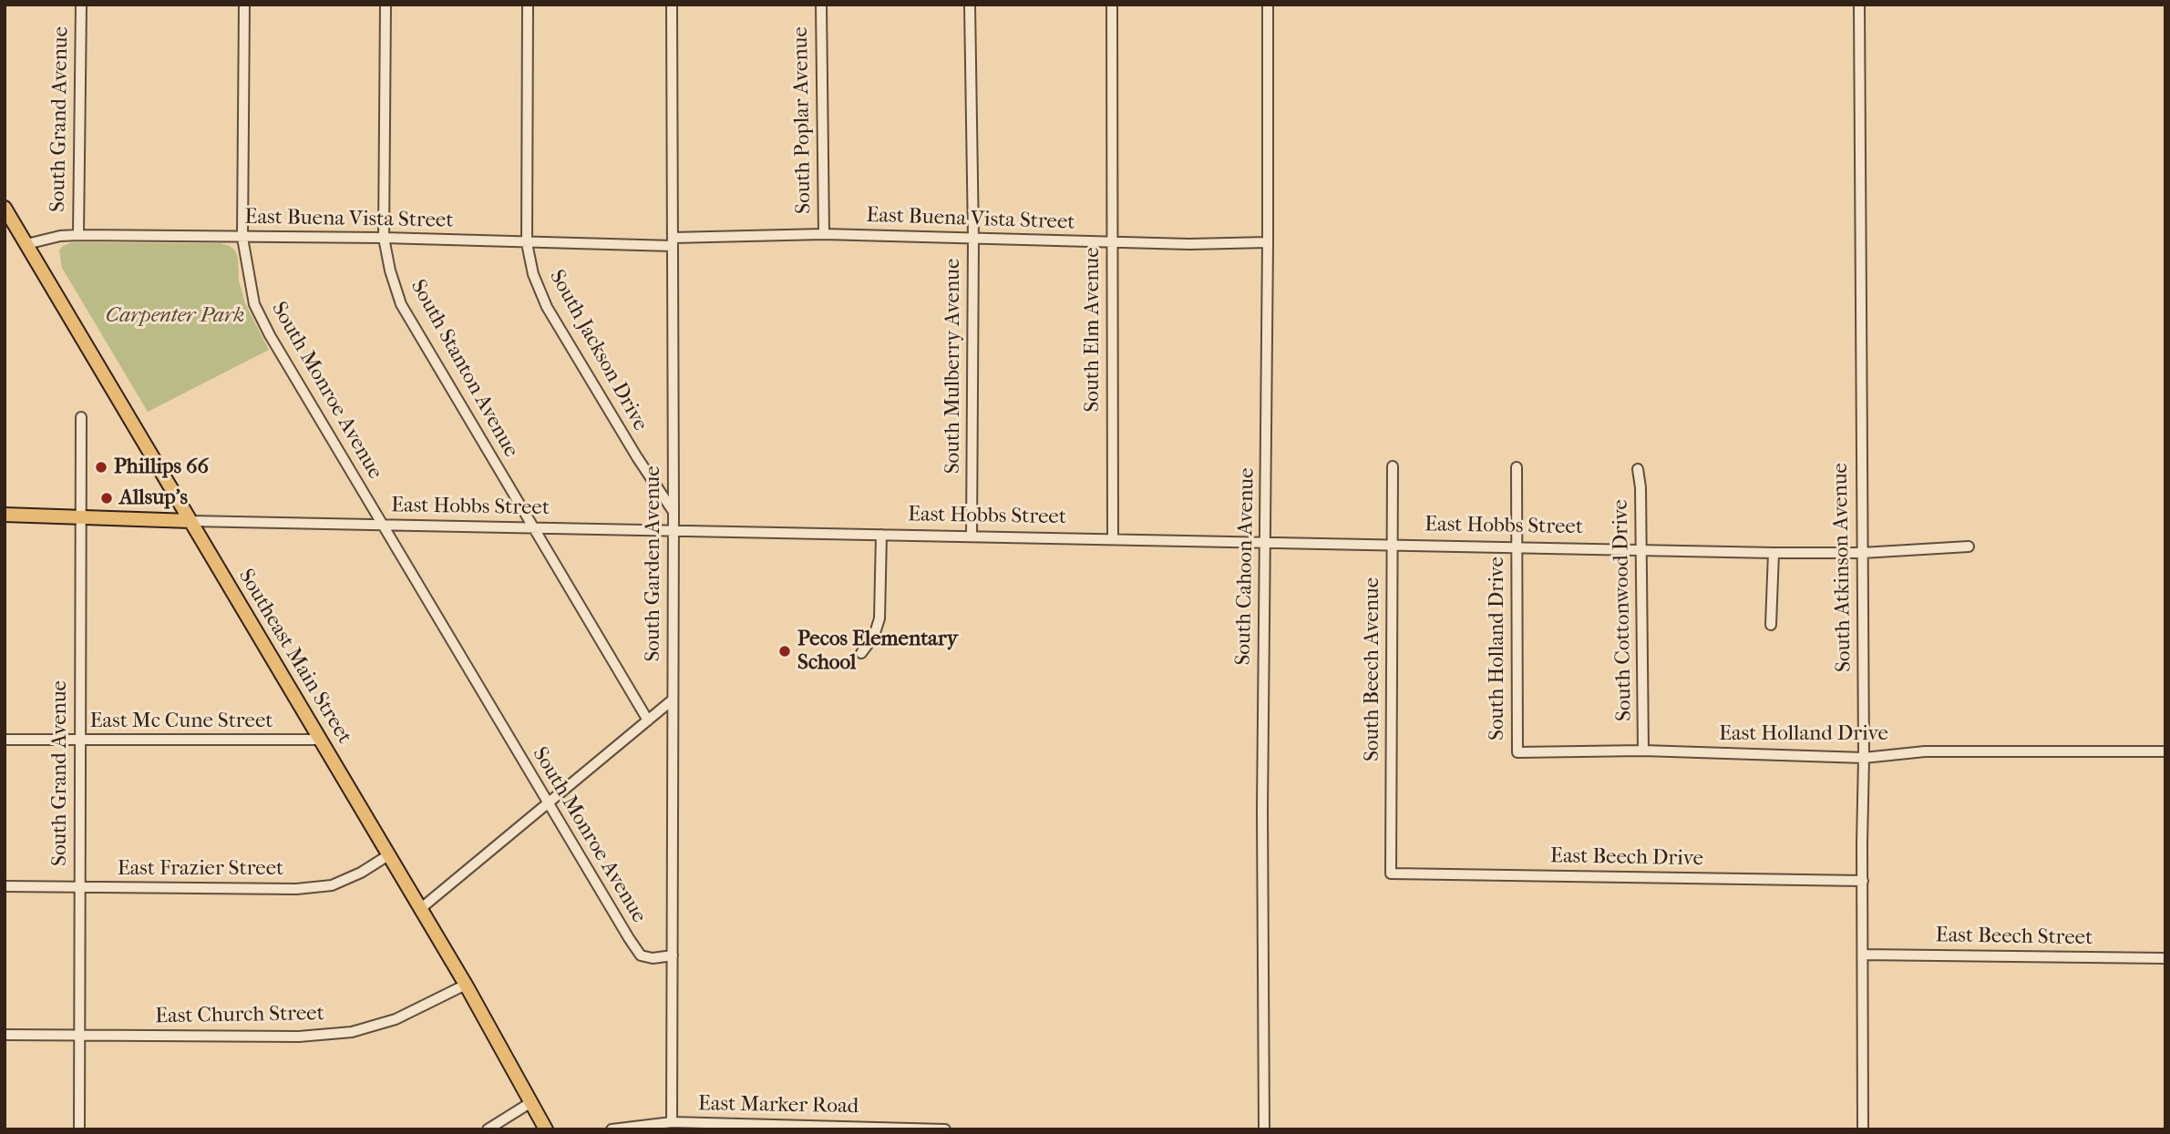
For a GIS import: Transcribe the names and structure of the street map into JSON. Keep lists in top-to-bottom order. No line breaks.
{"streets":{"main road":["East Hobbs Street","Southeast Main Street"],"street":["South Grand Avenue","South Poplar Avenue","East Buena Vista Street","South Elm Avenue","South Jackson Drive","South Mulberry Avenue","South Stanton Avenue","South Monroe Avenue","South Garden Avenue","South Cahoon Avenue","South Atkinson Avenue","South Cottonwood Drive","South Holland Drive","South Beech Avenue","East Mc Cune Street","East Holland Drive","East Beech Drive","East Frazier Street","East Beech Street","East Church Street","East Marker Road"]},"crossings":[["South Grand Avenue","East Buena Vista Street"],["South Grand Avenue","East Hobbs Street"],["South Grand Avenue","East Mc Cune Street"],["South Grand Avenue","East Frazier Street"],["South Grand Avenue","East Church Street"],["South Poplar Avenue","East Buena Vista Street"],["East Buena Vista Street","South Elm Avenue"],["East Buena Vista Street","South Jackson Drive"],["East Buena Vista Street","South Mulberry Avenue"],["East Buena Vista Street","South Stanton Avenue"],["East Buena Vista Street","South Monroe Avenue"],["East Buena Vista Street","South Garden Avenue"],["East Buena Vista Street","South Cahoon Avenue"],["East Buena Vista Street","Southeast Main Street"],["South Elm Avenue","East Hobbs Street"],["South Jackson Drive","South Garden Avenue"],["South Mulberry Avenue","East Hobbs Street"],["South Stanton Avenue","East Hobbs Street"],["South Monroe Avenue","East Hobbs Street"],["South Monroe Avenue","South Garden Avenue"],["East Hobbs Street","South Garden Avenue"],["East Hobbs Street","South Cahoon Avenue"],["East Hobbs Street","South Atkinson Avenue"],["East Hobbs Street","South Cottonwood Drive"],["East Hobbs Street","South Holland Drive"],["East Hobbs Street","Southeast Main Street"],["East Hobbs Street","South Beech Avenue"],["South Garden Avenue","East Marker Road"],["South Atkinson Avenue","East Holland Drive"],["South Atkinson Avenue","East Beech Drive"],["South Atkinson Avenue","East Beech Street"],["South Cottonwood Drive","East Holland Drive"],["South Holland Drive","East Holland Drive"],["Southeast Main Street","East Mc Cune Street"],["Southeast Main Street","East Frazier Street"],["Southeast Main Street","East Church Street"],["South Beech Avenue","East Beech Drive"]],"parks":["Carpenter Park"],"places":["Phillips 66","Allsup's","Pecos Elementary School"]}
